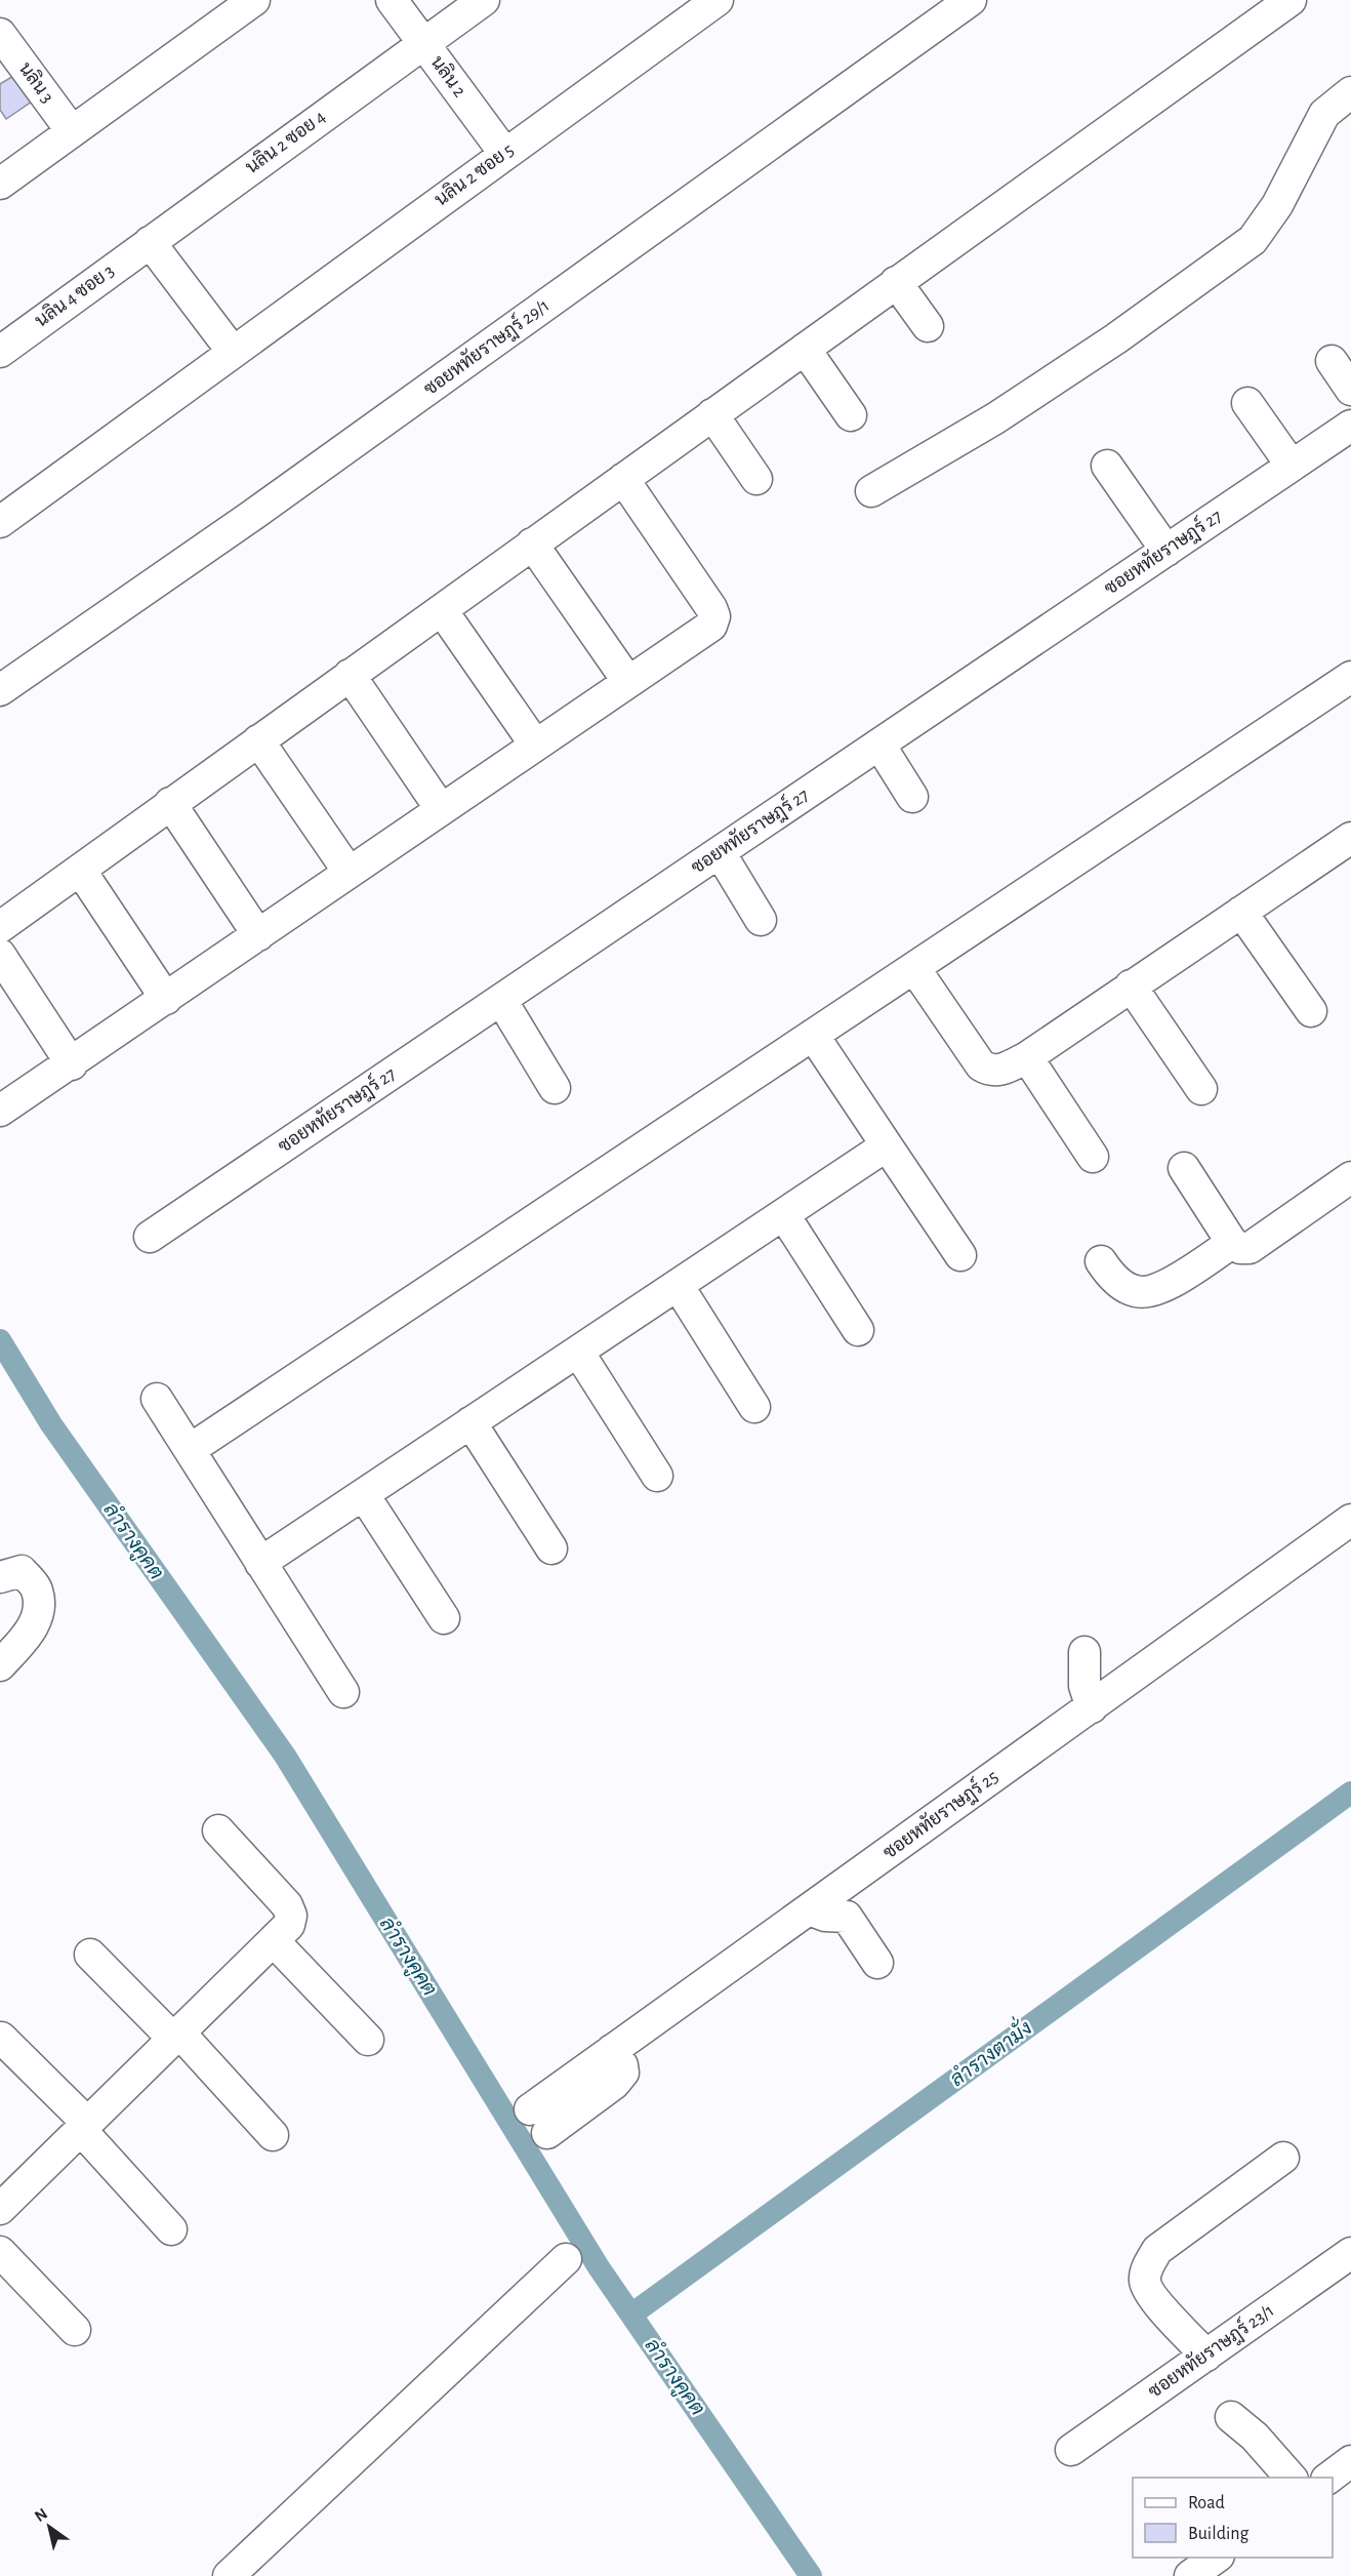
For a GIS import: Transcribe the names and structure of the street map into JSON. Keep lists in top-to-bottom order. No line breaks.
{"streets":{"street":["นลิน 2","นลิน 3","นลิน 2 ซอย 4","นลิน 2 ซอย 5","นลิน 4 ซอย 3","ซอยหทัยราษฎร์ 29/1","ซอยหทัยราษฎร์ 27","ซอยหทัยราษฎร์ 25","ซอยหทัยราษฎร์ 23/1"]},"crossings":[["นลิน 2","นลิน 2 ซอย 4"],["นลิน 2","นลิน 2 ซอย 5"],["นลิน 2 ซอย 4","นลิน 4 ซอย 3"]],"water":["ลำรางคูคต","ลำรางตามั่ง"],"legend":["Road","Building"],"north":"top left"}
